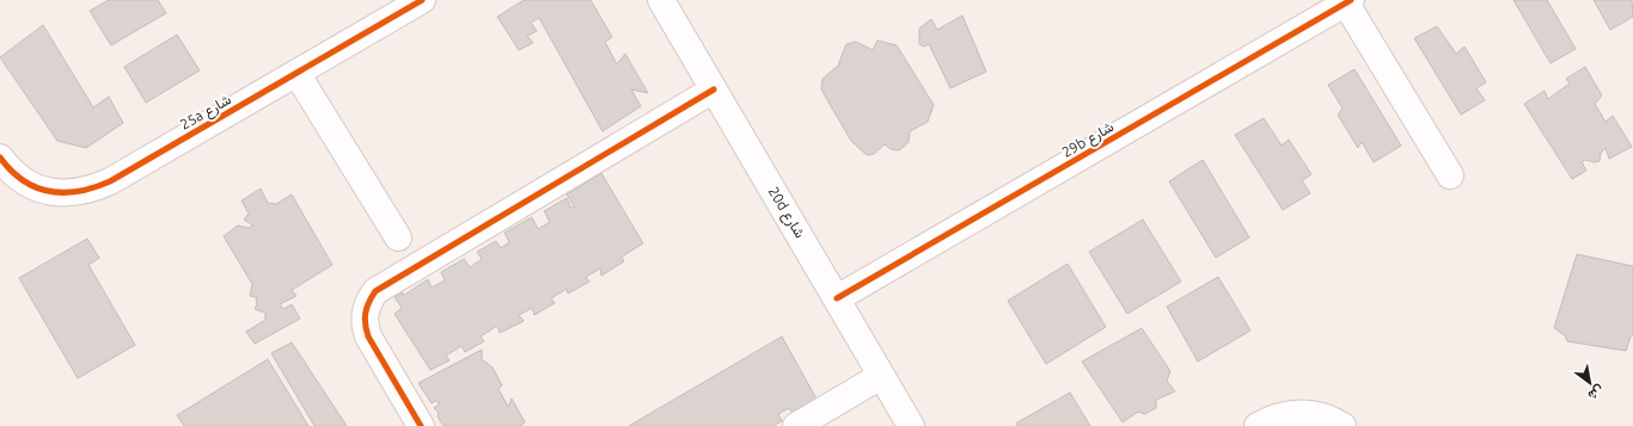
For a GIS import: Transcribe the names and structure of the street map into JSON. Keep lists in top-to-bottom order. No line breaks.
{"streets":{"street":["25a شارع","29b شارع","20d شارع"]},"crossings":[["29b شارع","20d شارع"]],"north":"bottom right"}
